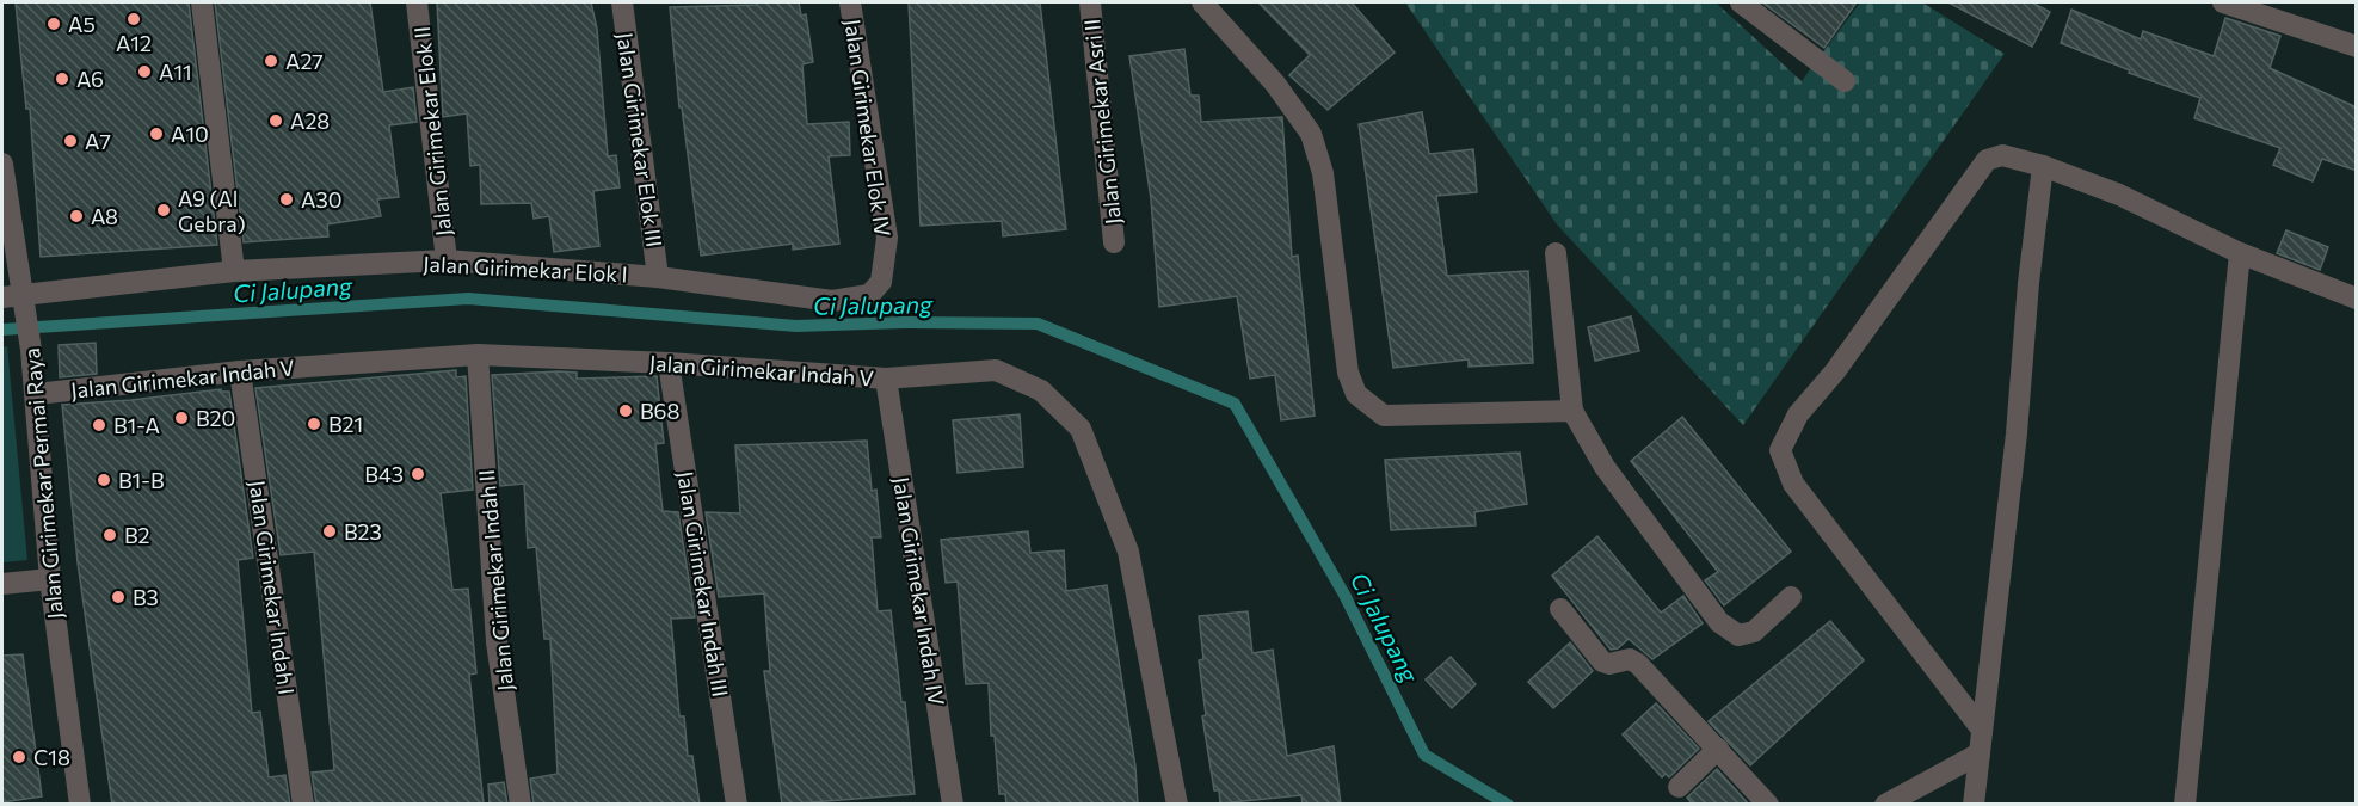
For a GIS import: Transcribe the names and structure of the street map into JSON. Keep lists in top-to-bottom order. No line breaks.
{"streets":{"street":["Jalan Girimekar Asri II","Jalan Girimekar Elok IV","Jalan Girimekar Elok II","Jalan Girimekar Elok III","Jalan Girimekar Elok I","Jalan Girimekar Indah V","Jalan Girimekar Permai Raya","Jalan Girimekar Indah II","Jalan Girimekar Indah III","Jalan Girimekar Indah I","Jalan Girimekar Indah IV"]},"crossings":[["Jalan Girimekar Elok IV","Jalan Girimekar Elok III"],["Jalan Girimekar Elok IV","Jalan Girimekar Elok I"],["Jalan Girimekar Elok II","Jalan Girimekar Elok I"],["Jalan Girimekar Elok III","Jalan Girimekar Elok I"],["Jalan Girimekar Elok I","Jalan Girimekar Permai Raya"],["Jalan Girimekar Indah V","Jalan Girimekar Permai Raya"],["Jalan Girimekar Indah V","Jalan Girimekar Indah II"],["Jalan Girimekar Indah V","Jalan Girimekar Indah III"],["Jalan Girimekar Indah V","Jalan Girimekar Indah I"],["Jalan Girimekar Indah V","Jalan Girimekar Indah IV"]],"water":["Ci Jalupang"],"places":["A12","A5","A27","A11","A6","A28","A10","A7","A30","A9 (Al Gebra)","A8","B68","B20","B21","B1-A","B43","B1-B","B23","B2","B3","C18"]}
